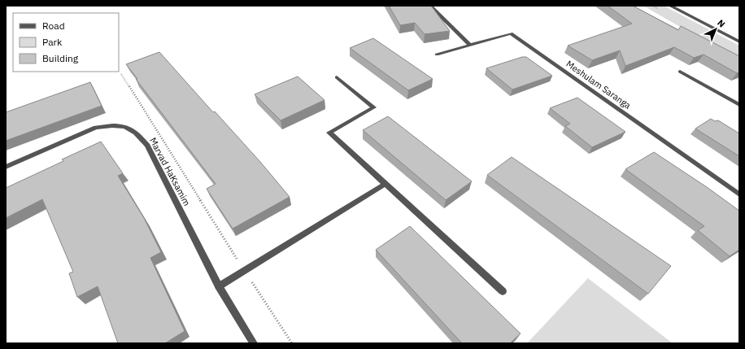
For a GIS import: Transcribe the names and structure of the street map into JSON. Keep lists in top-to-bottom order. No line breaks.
{"streets":{"street":["Meshulam Saranga","Marvad HaKsamim"]},"legend":["Road","Park","Building"],"north":"top right"}
